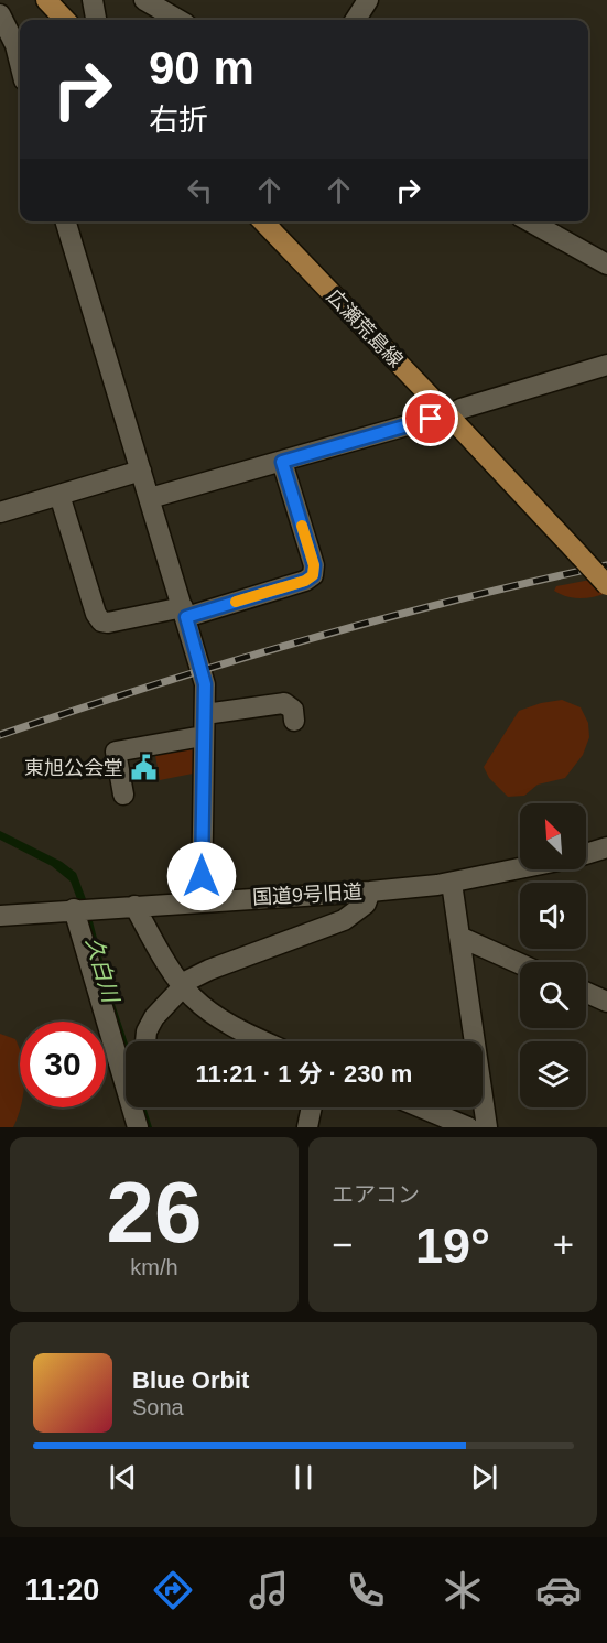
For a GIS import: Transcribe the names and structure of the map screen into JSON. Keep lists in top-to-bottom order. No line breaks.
{"streets":{"main road":["広瀬荒島線"],"street":["国道9号旧道"]},"water":["久白川"],"places":{"public building":["東旭公会堂"]},"north":"top left","page":{"turn":["90 m","右折"],"limit":"30","trip":"11:21 · 1 分 · 230 m","tile":[["26","km/h"],"エアコン"],"heat":["−","19°","+"],"song":["Blue Orbit","Sona"],"tabs":"11:20"}}
